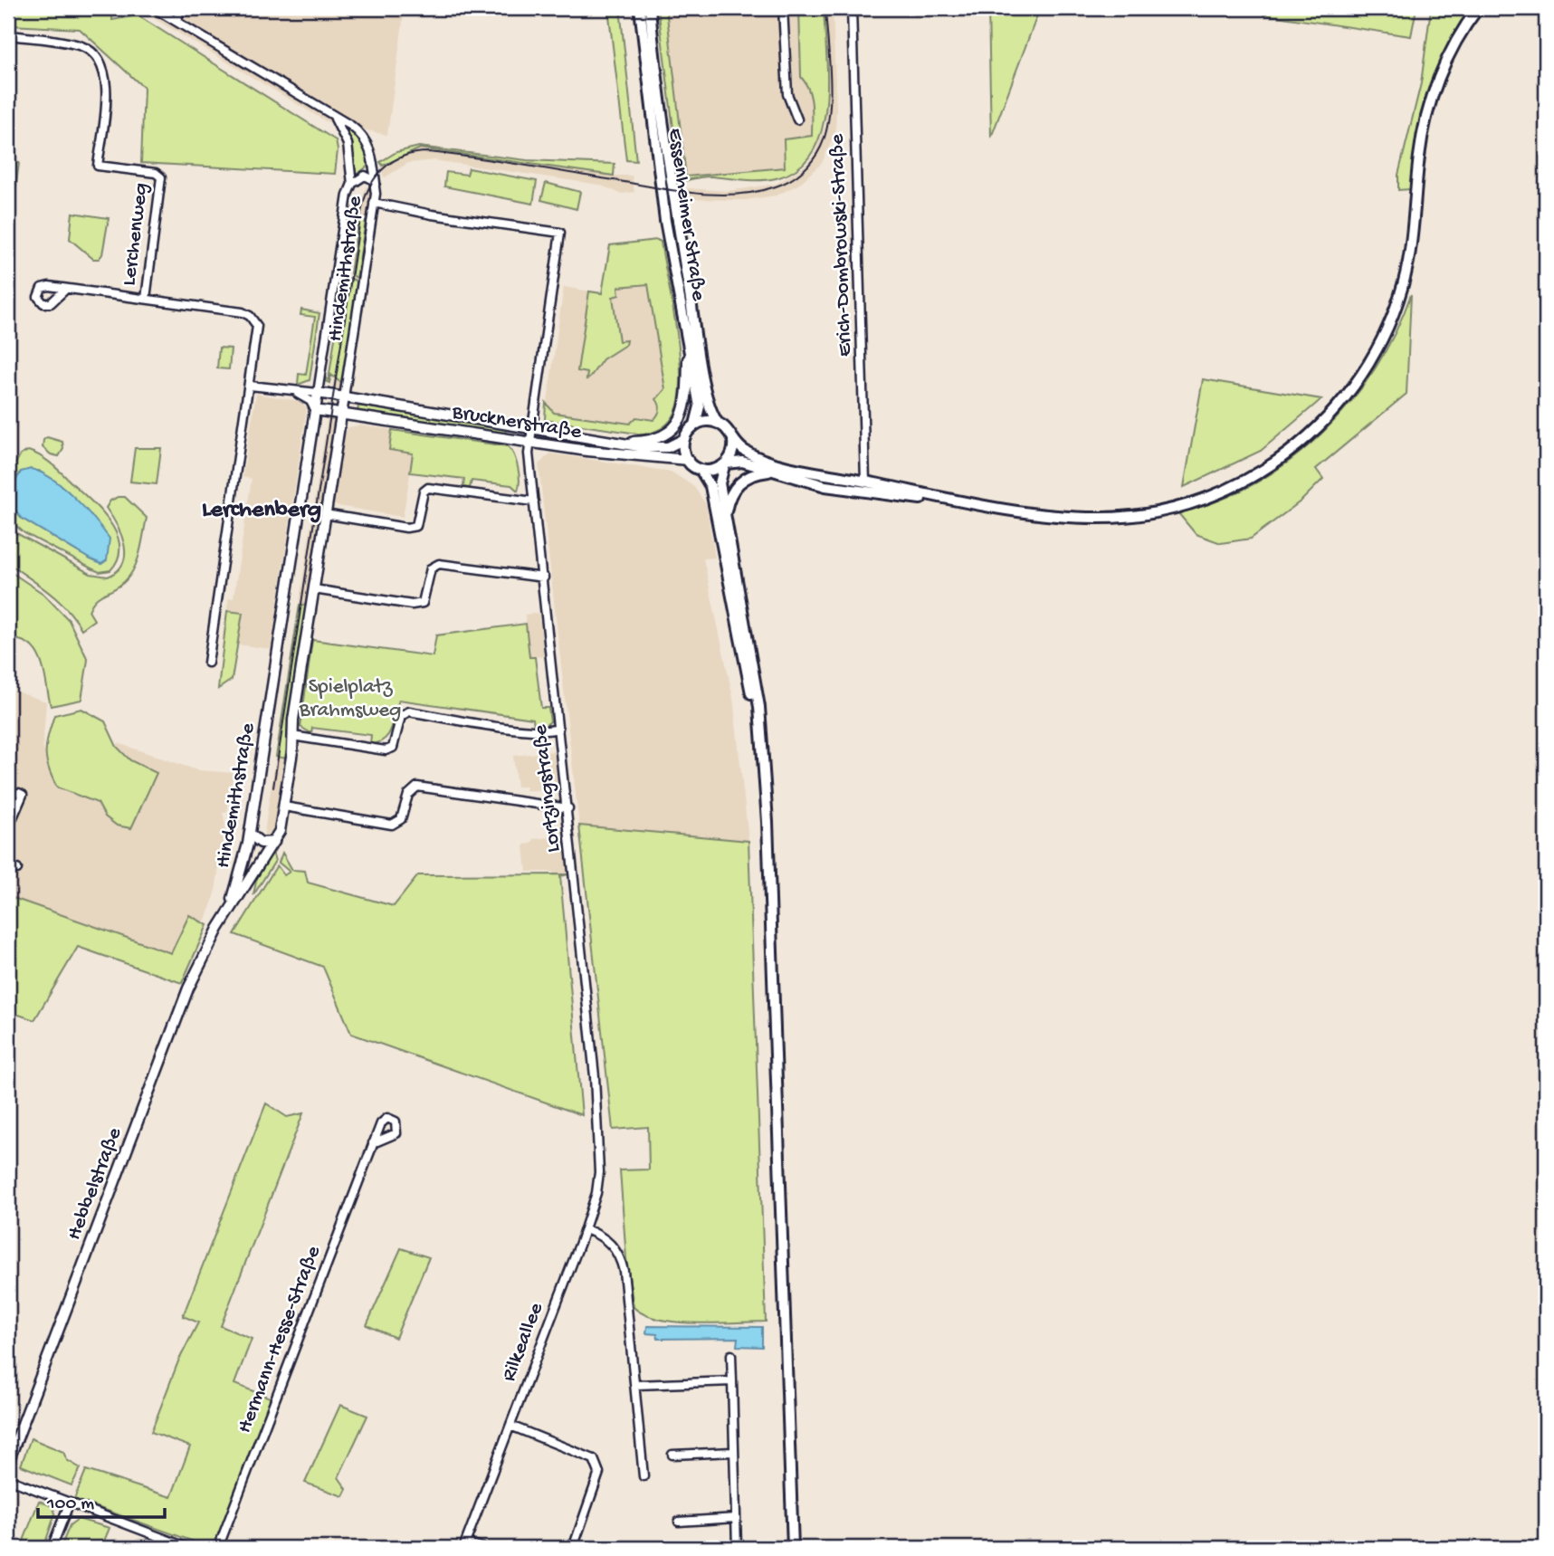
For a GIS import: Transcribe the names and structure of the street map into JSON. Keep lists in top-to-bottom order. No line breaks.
{"streets":{"main road":["Essenheimer Straße"],"street":["Lerchenweg","Erich-Dombrowski-Straße","Hindemithstraße","Brucknerstraße","Lortzingstraße","Hebbelstraße","Hermann-Hesse-Straße","Rilkeallee"]},"crossings":[["Essenheimer Straße","Brucknerstraße"],["Hindemithstraße","Brucknerstraße"],["Hindemithstraße","Lortzingstraße"],["Hindemithstraße","Hebbelstraße"],["Brucknerstraße","Lortzingstraße"],["Lortzingstraße","Rilkeallee"]],"districts":["Lerchenberg"],"parks":["Spielplatz Brahmsweg"],"scale_bar":"100 m"}
